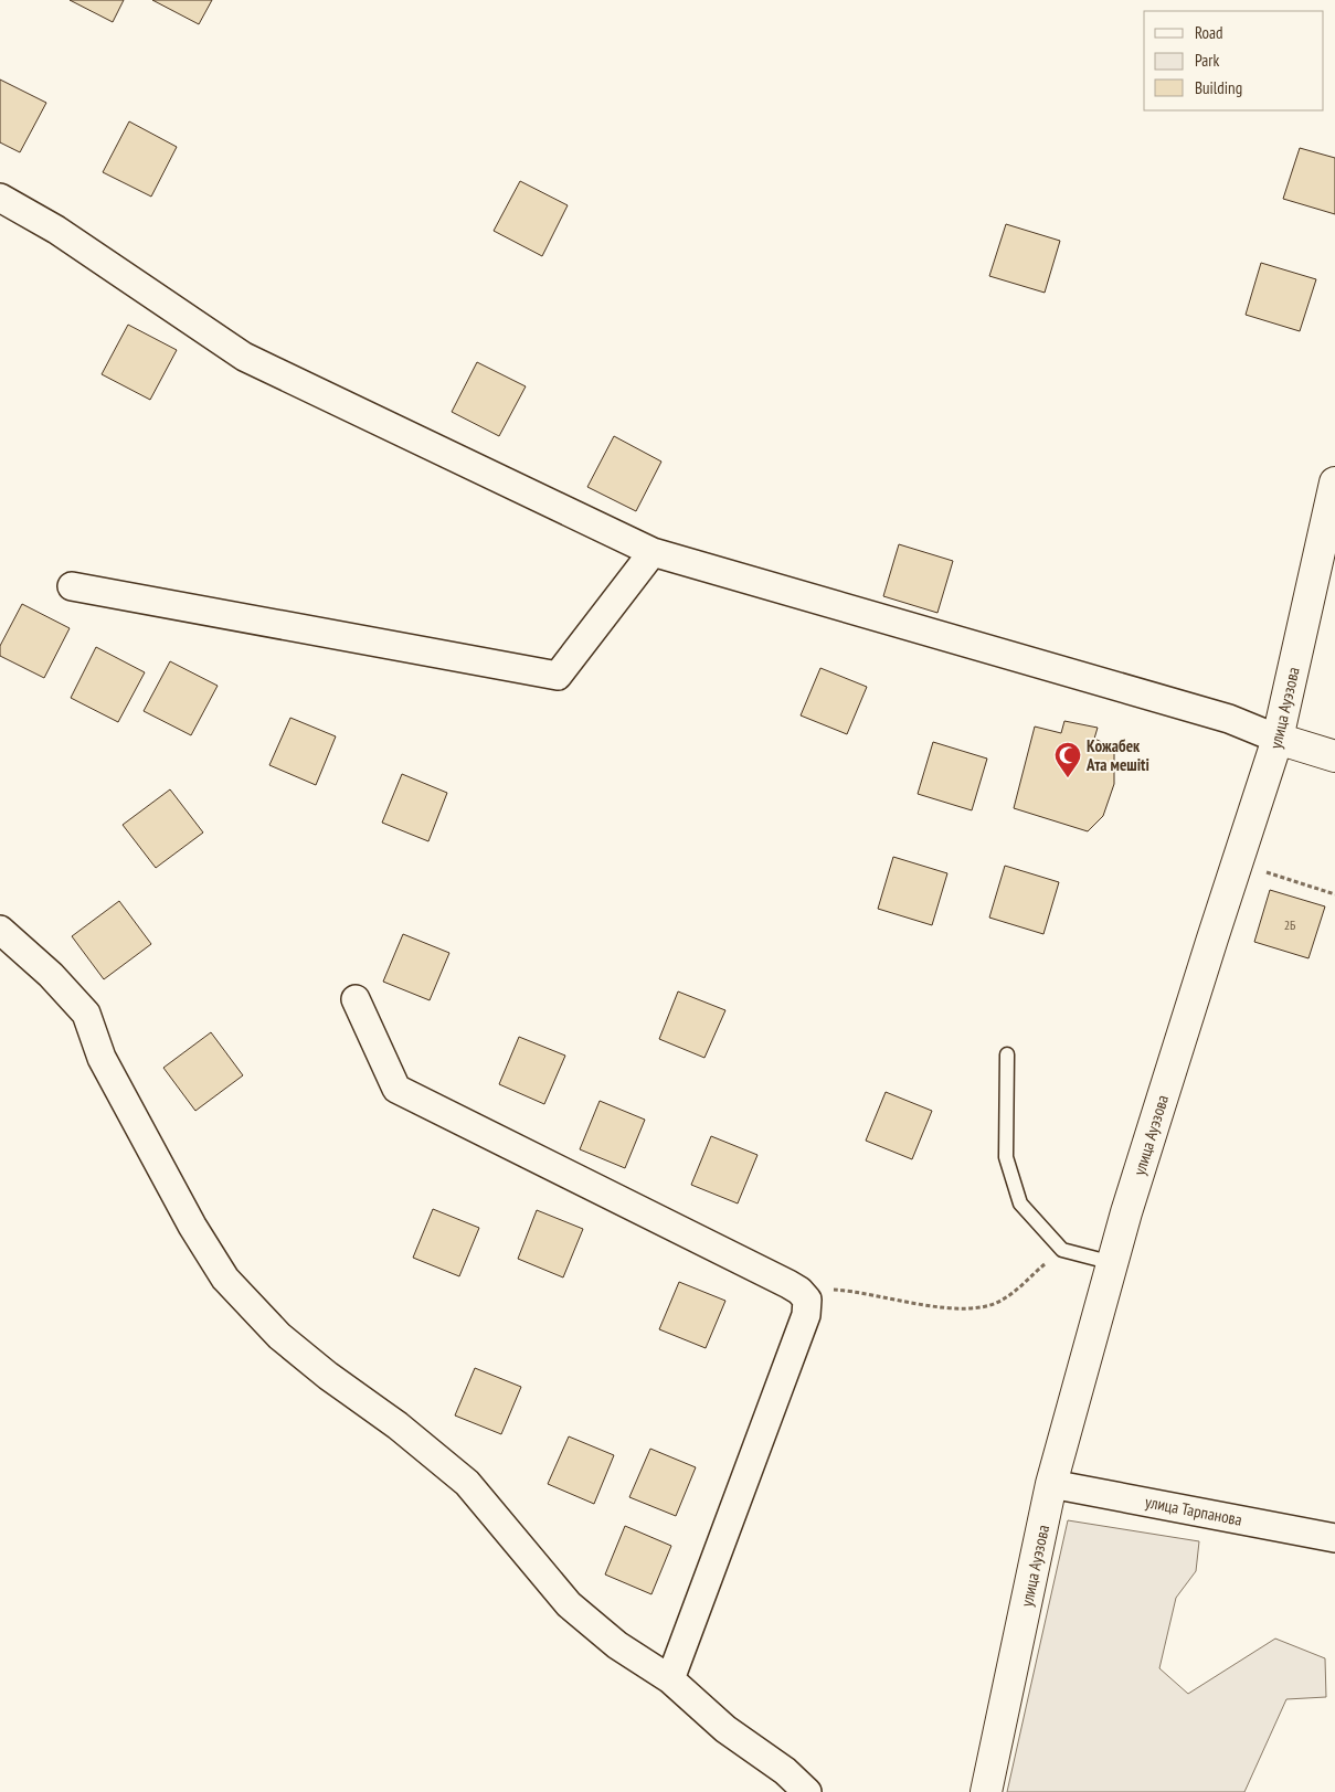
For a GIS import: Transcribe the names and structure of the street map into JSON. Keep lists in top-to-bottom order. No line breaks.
{"streets":{"main road":["улица Ауэзова"],"street":["улица Тарпанова"]},"crossings":[["улица Ауэзова","улица Тарпанова"]],"places":{"mosque":["Кожабек Ата мешiti"]},"house_numbers":["2Б"],"legend":["Road","Park","Building"]}
